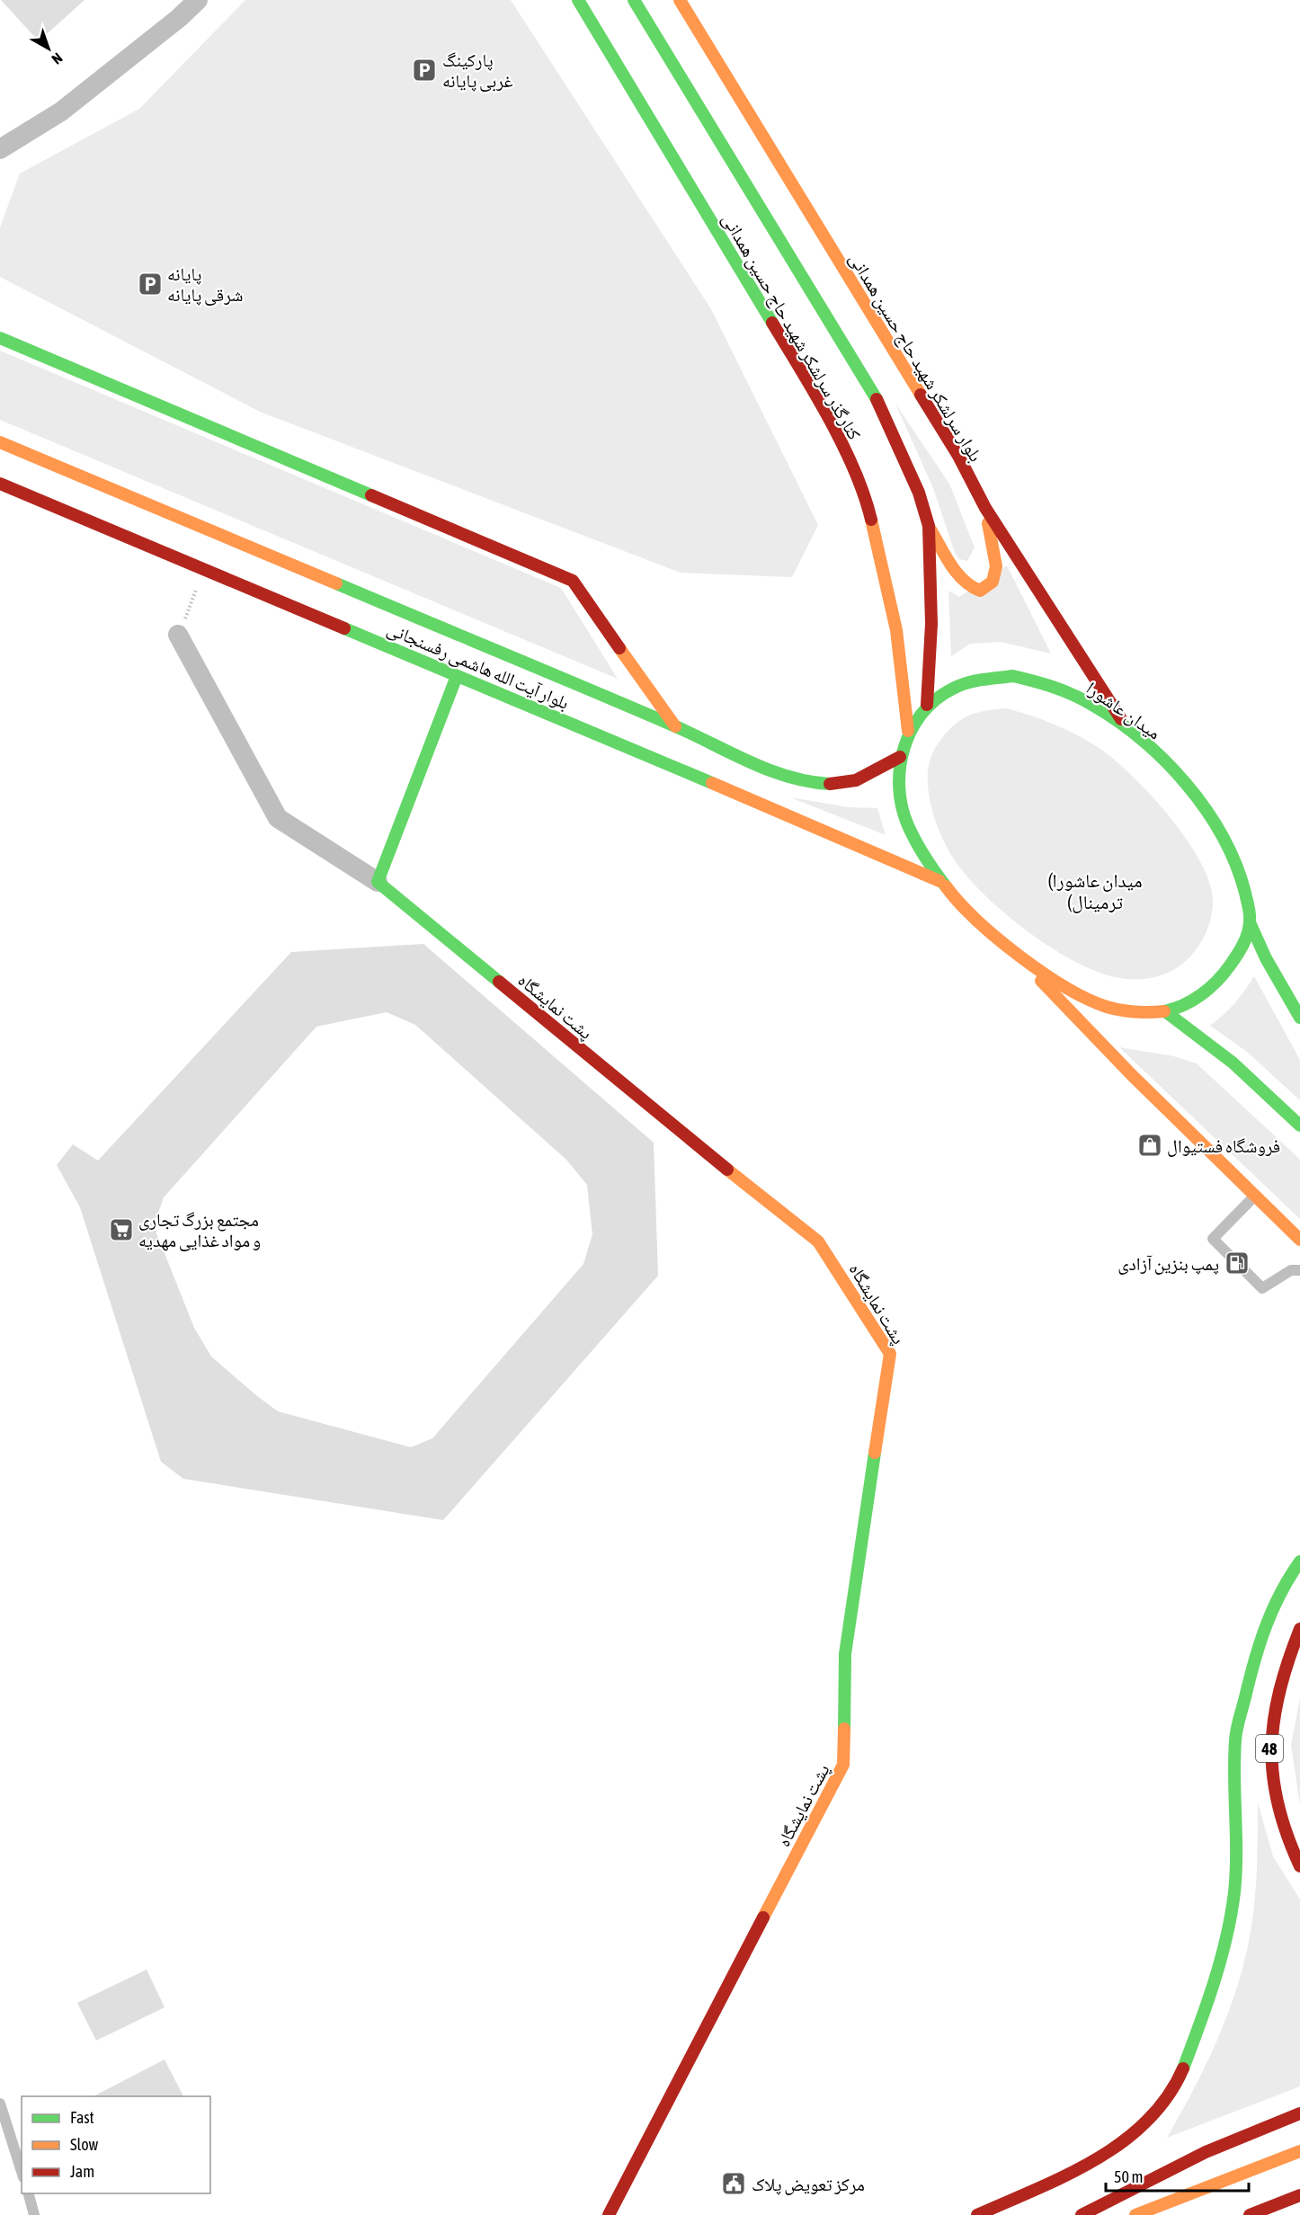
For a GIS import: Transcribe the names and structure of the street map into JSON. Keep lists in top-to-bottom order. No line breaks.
{"streets":{"main road":["کنارگذر سرلشکر شهید حاج حسین همدانی","بلوار سرلشکر شهید حاج حسین همدانی","بلوار آیت الله هاشمی رفسنجانی","میدان عاشورا","پشت نمایشگاه","48"]},"crossings":[["کنارگذر سرلشکر شهید حاج حسین همدانی","میدان عاشورا"],["بلوار سرلشکر شهید حاج حسین همدانی","میدان عاشورا"],["بلوار آیت الله هاشمی رفسنجانی","میدان عاشورا"]],"districts":["(میدان عاشورا (ترمینال"],"places":{"parking":["پارکینگ غربی پایانه","پایانه شرقی پایانه"],"shop":["فروشگاه فستیوال"],"supermarket":["مجتمع بزرگ تجاری و مواد غذایی مهدیه"],"fuel station":["پمپ بنزین آزادی"],"public building":["مرکز تعویض پلاک"]},"legend":["Fast","Slow","Jam"],"scale_bar":"50 m","north":"bottom right"}
